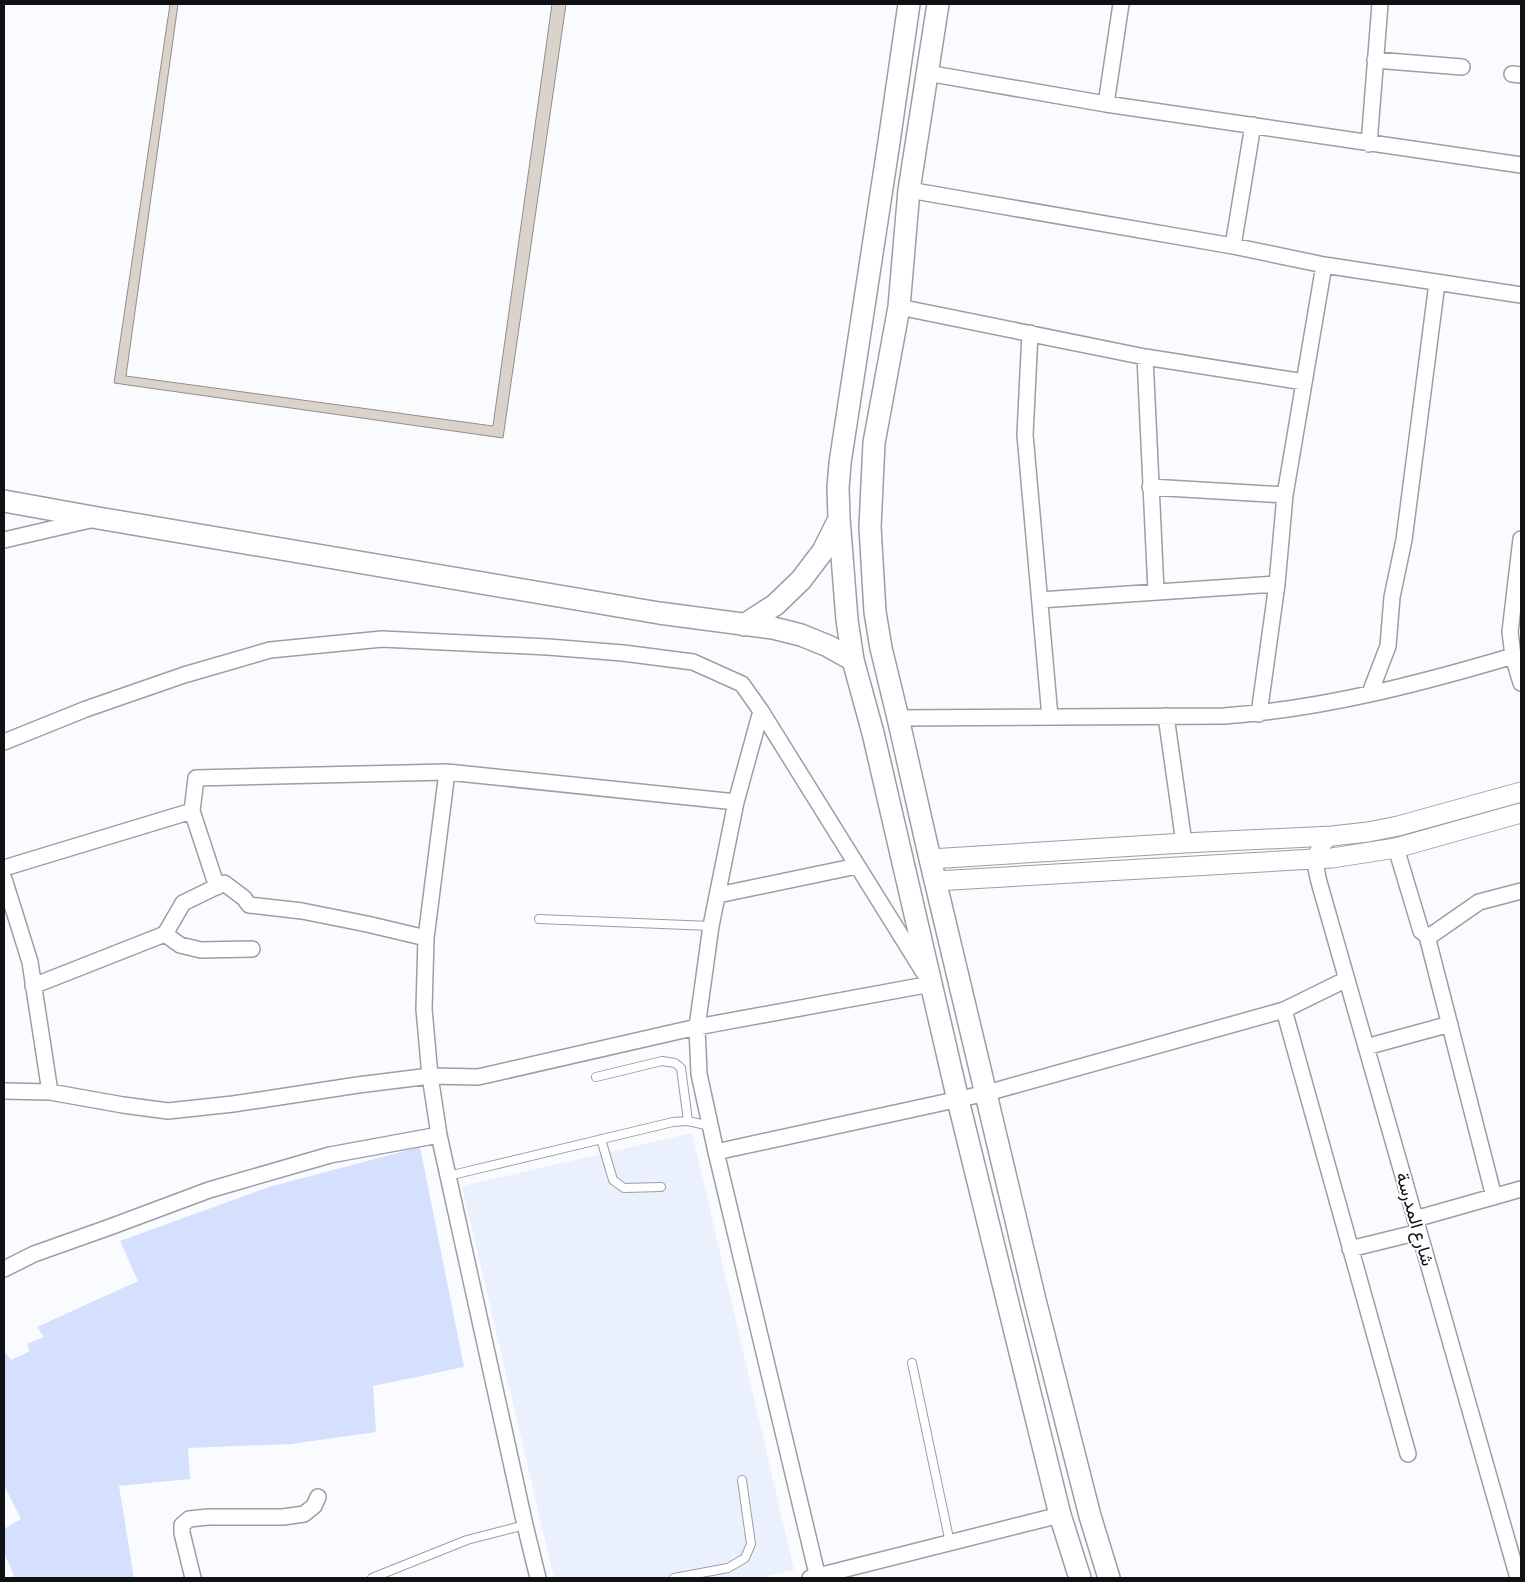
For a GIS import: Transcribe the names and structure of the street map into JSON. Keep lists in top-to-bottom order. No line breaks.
{"streets":{"street":["شارع المدرسة"]}}
